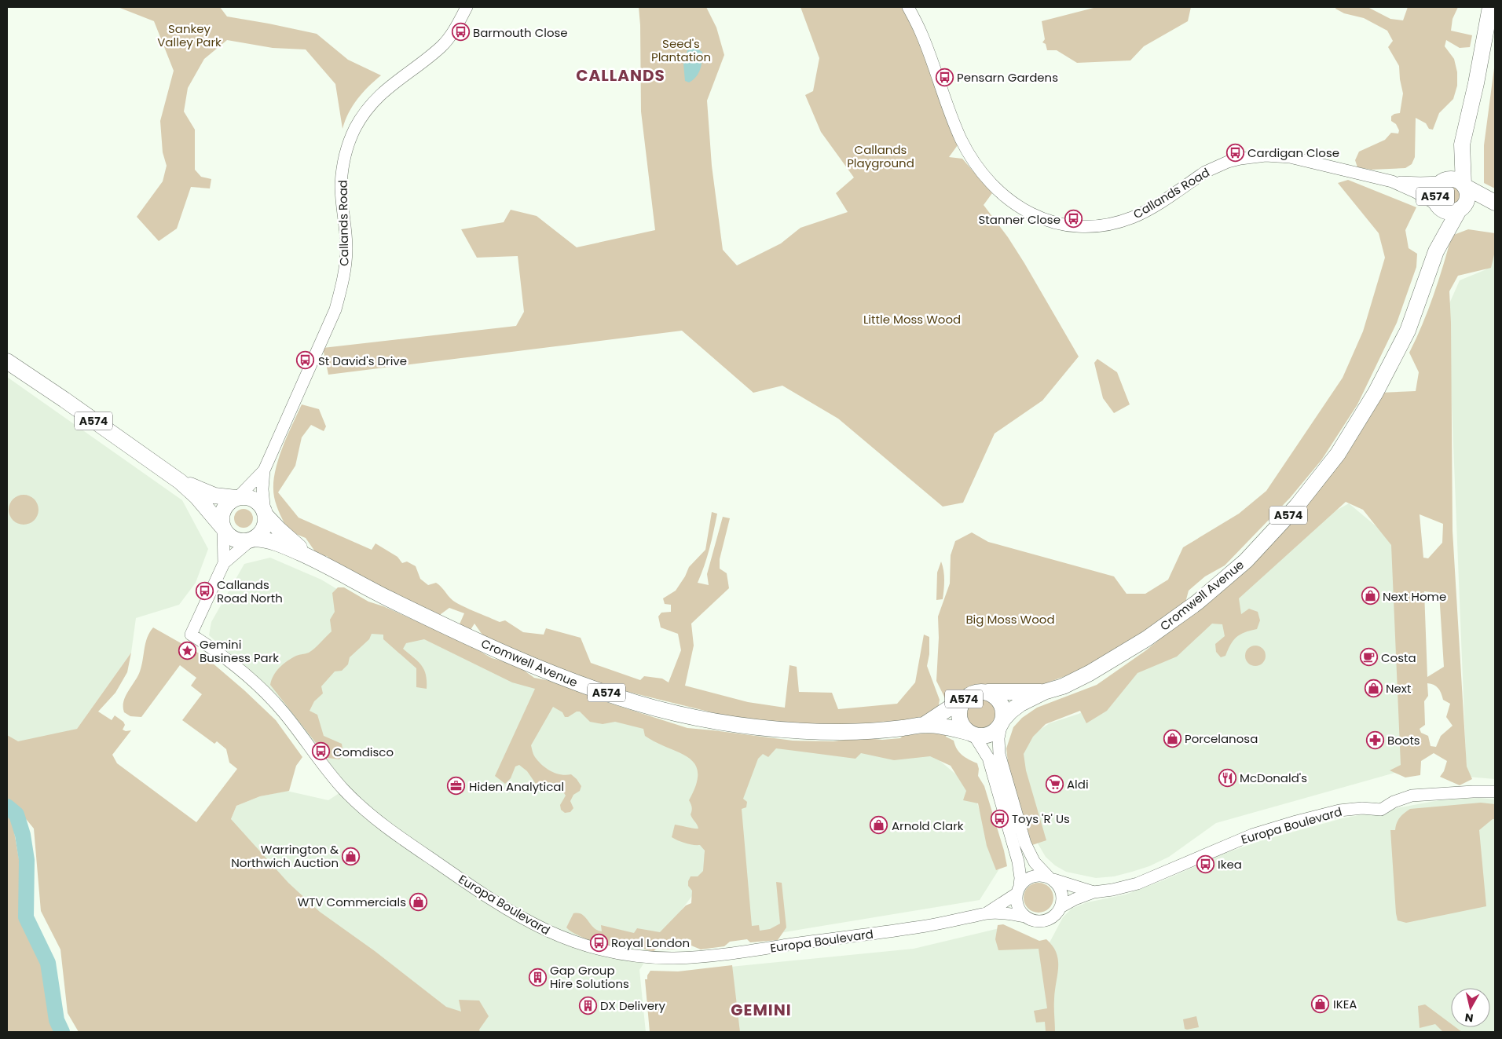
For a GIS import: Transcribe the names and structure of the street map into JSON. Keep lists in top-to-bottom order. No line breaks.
{"streets":{"main road":["A574","Cromwell Avenue"],"street":["Callands Road","Europa Boulevard"]},"crossings":[["Callands Road","A574"],["Callands Road","Cromwell Avenue"],["Callands Road","Europa Boulevard"],["A574","Cromwell Avenue"],["A574","Europa Boulevard"],["Cromwell Avenue","Europa Boulevard"]],"districts":["CALLANDS","GEMINI"],"parks":["Sankey Valley Park","Seed's Plantation","Callands Playground","Little Moss Wood","Big Moss Wood"],"places":{"bus stop":["Barmouth Close","Pensarn Gardens","Cardigan Close","Stanner Close","St David's Drive","Callands Road North","Comdisco","Toys 'R' Us","Ikea","Royal London"],"shop":["Next Home","Next","Porcelanosa","Arnold Clark","Warrington & Northwich Auction","WTV Commercials","IKEA"],"place":["Gemini Business Park"],"cafe":["Costa"],"pharmacy":["Boots"],"restaurant":["McDonald's"],"supermarket":["Aldi"],"office":["Hiden Analytical"],"building":["Gap Group Hire Solutions","DX Delivery"]},"north":"bottom"}
